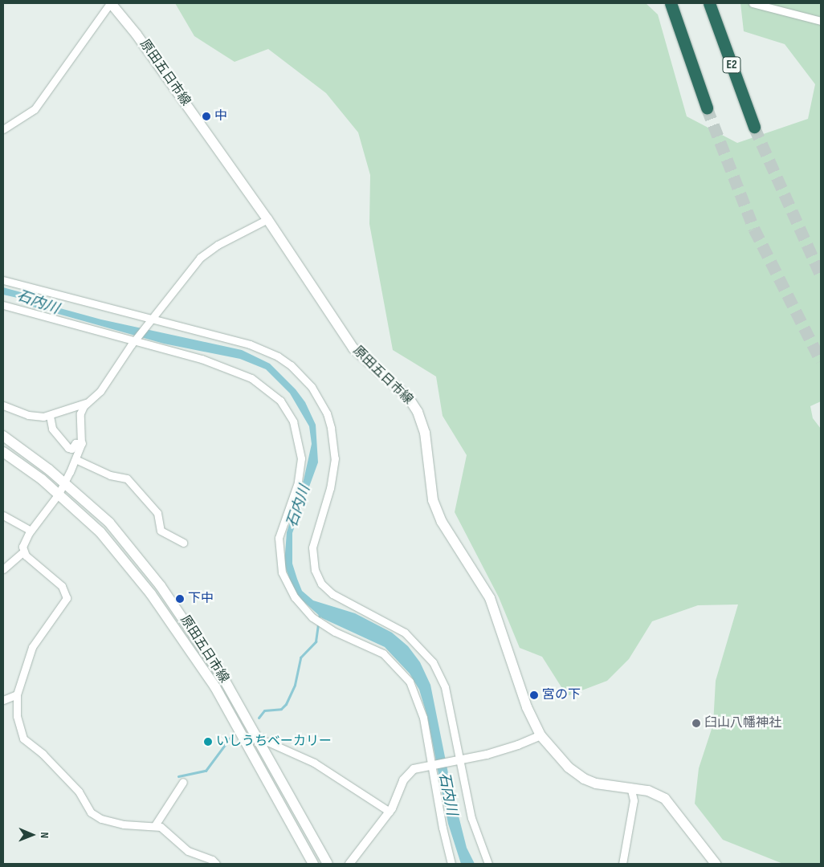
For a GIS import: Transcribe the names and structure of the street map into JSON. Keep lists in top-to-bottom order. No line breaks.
{"streets":{"highway":["E2"],"main road":["原田五日市線"]},"water":["石内川"],"places":["中","下中","宮の下","臼山八幡神社","いしうちベーカリー"],"north":"right"}
